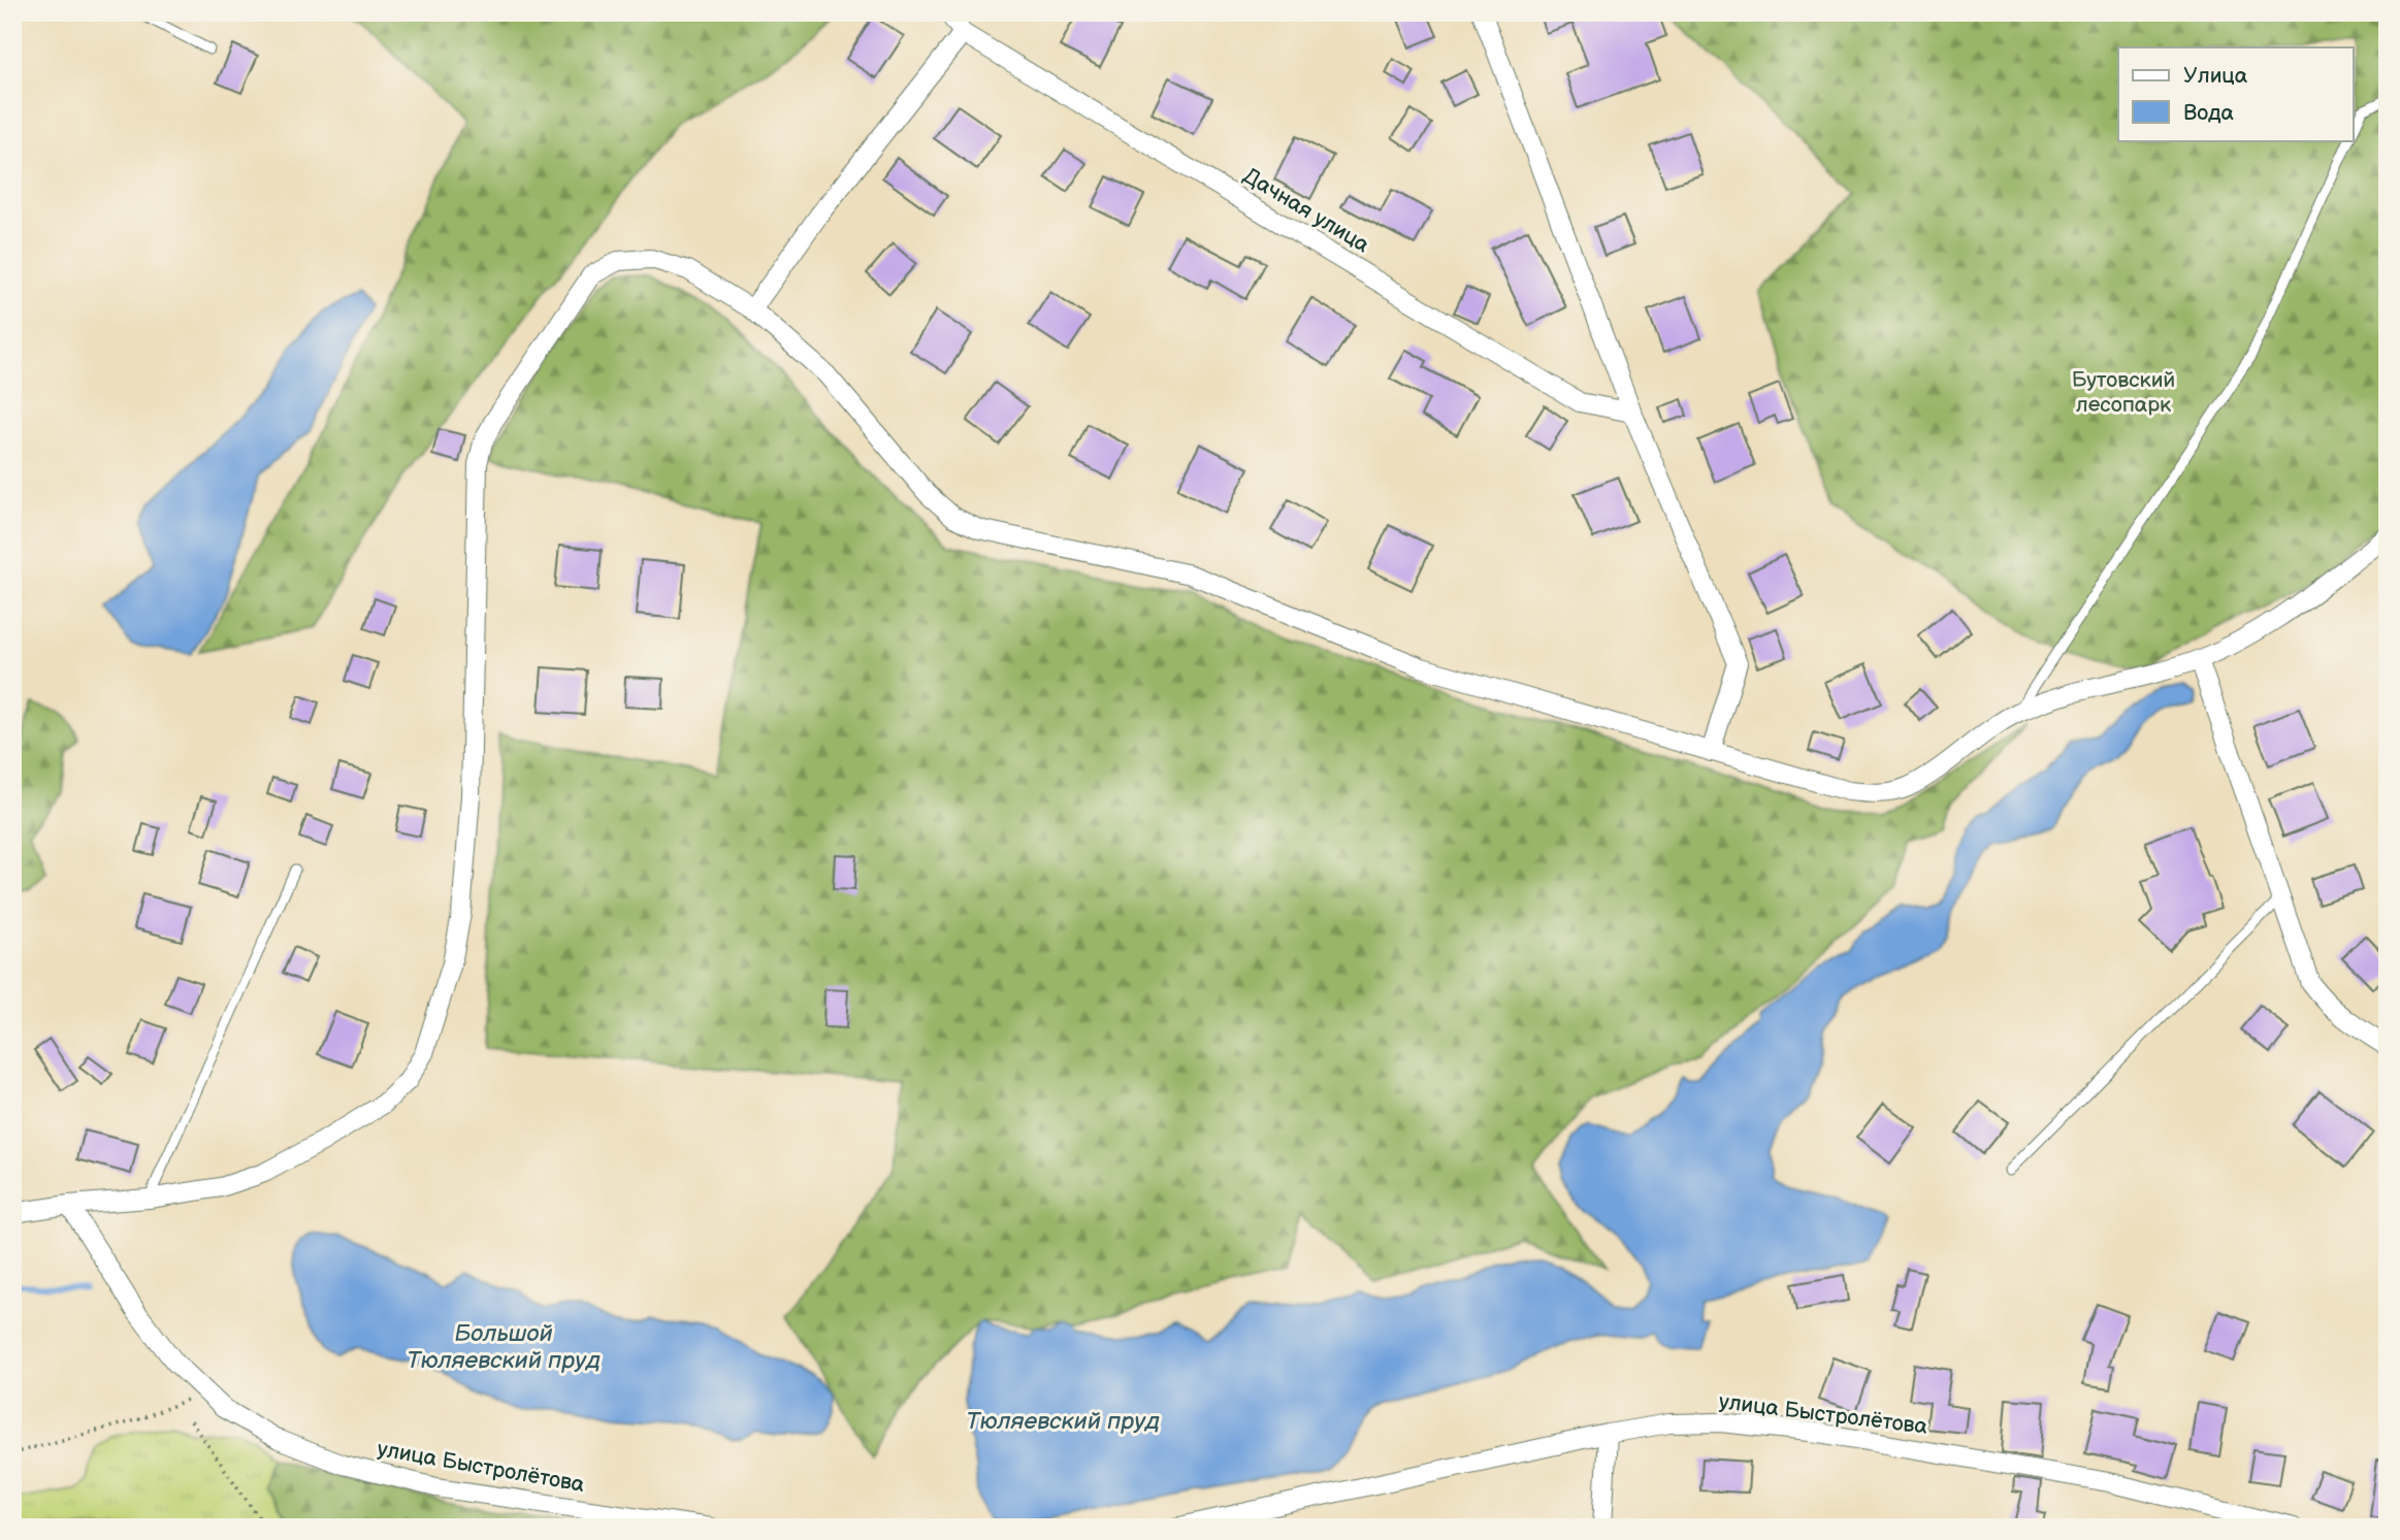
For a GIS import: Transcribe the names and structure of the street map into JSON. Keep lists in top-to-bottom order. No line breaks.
{"streets":{"street":["Дачная улица","улица Быстролётова"]},"water":["Большой Тюляевский пруд","Тюляевский пруд"],"parks":["Бутовский лесопарк"],"legend":["Улица","Вода"]}
